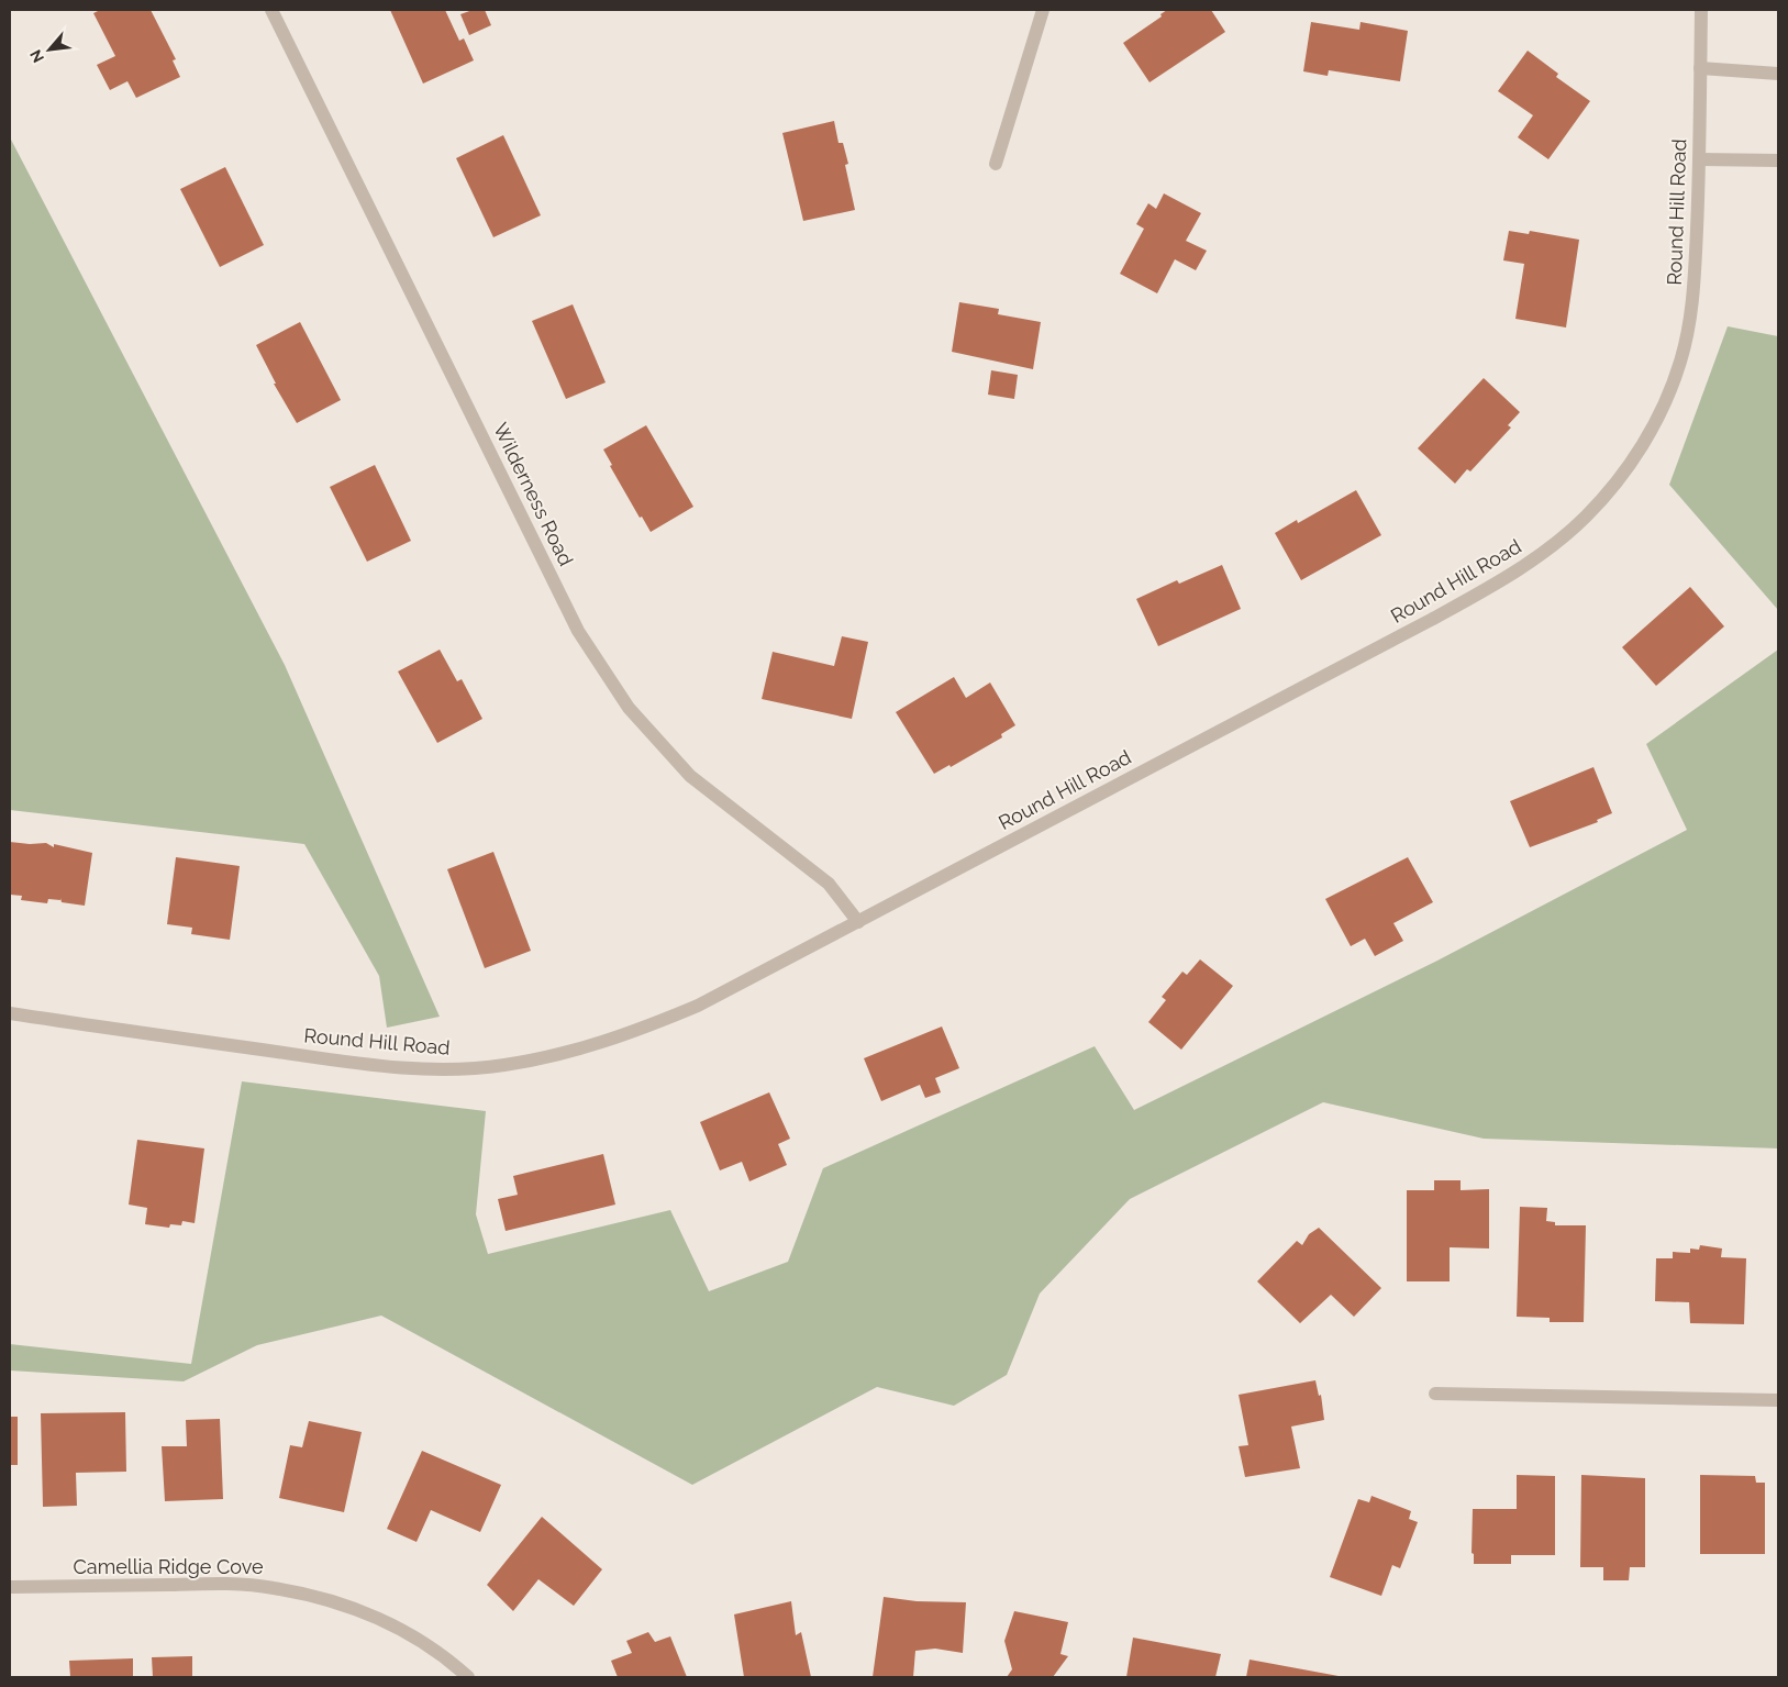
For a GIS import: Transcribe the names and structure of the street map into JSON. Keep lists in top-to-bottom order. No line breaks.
{"streets":{"street":["Round Hill Road","Wilderness Road","Camellia Ridge Cove"]},"crossings":[["Round Hill Road","Wilderness Road"]],"north":"bottom left"}
